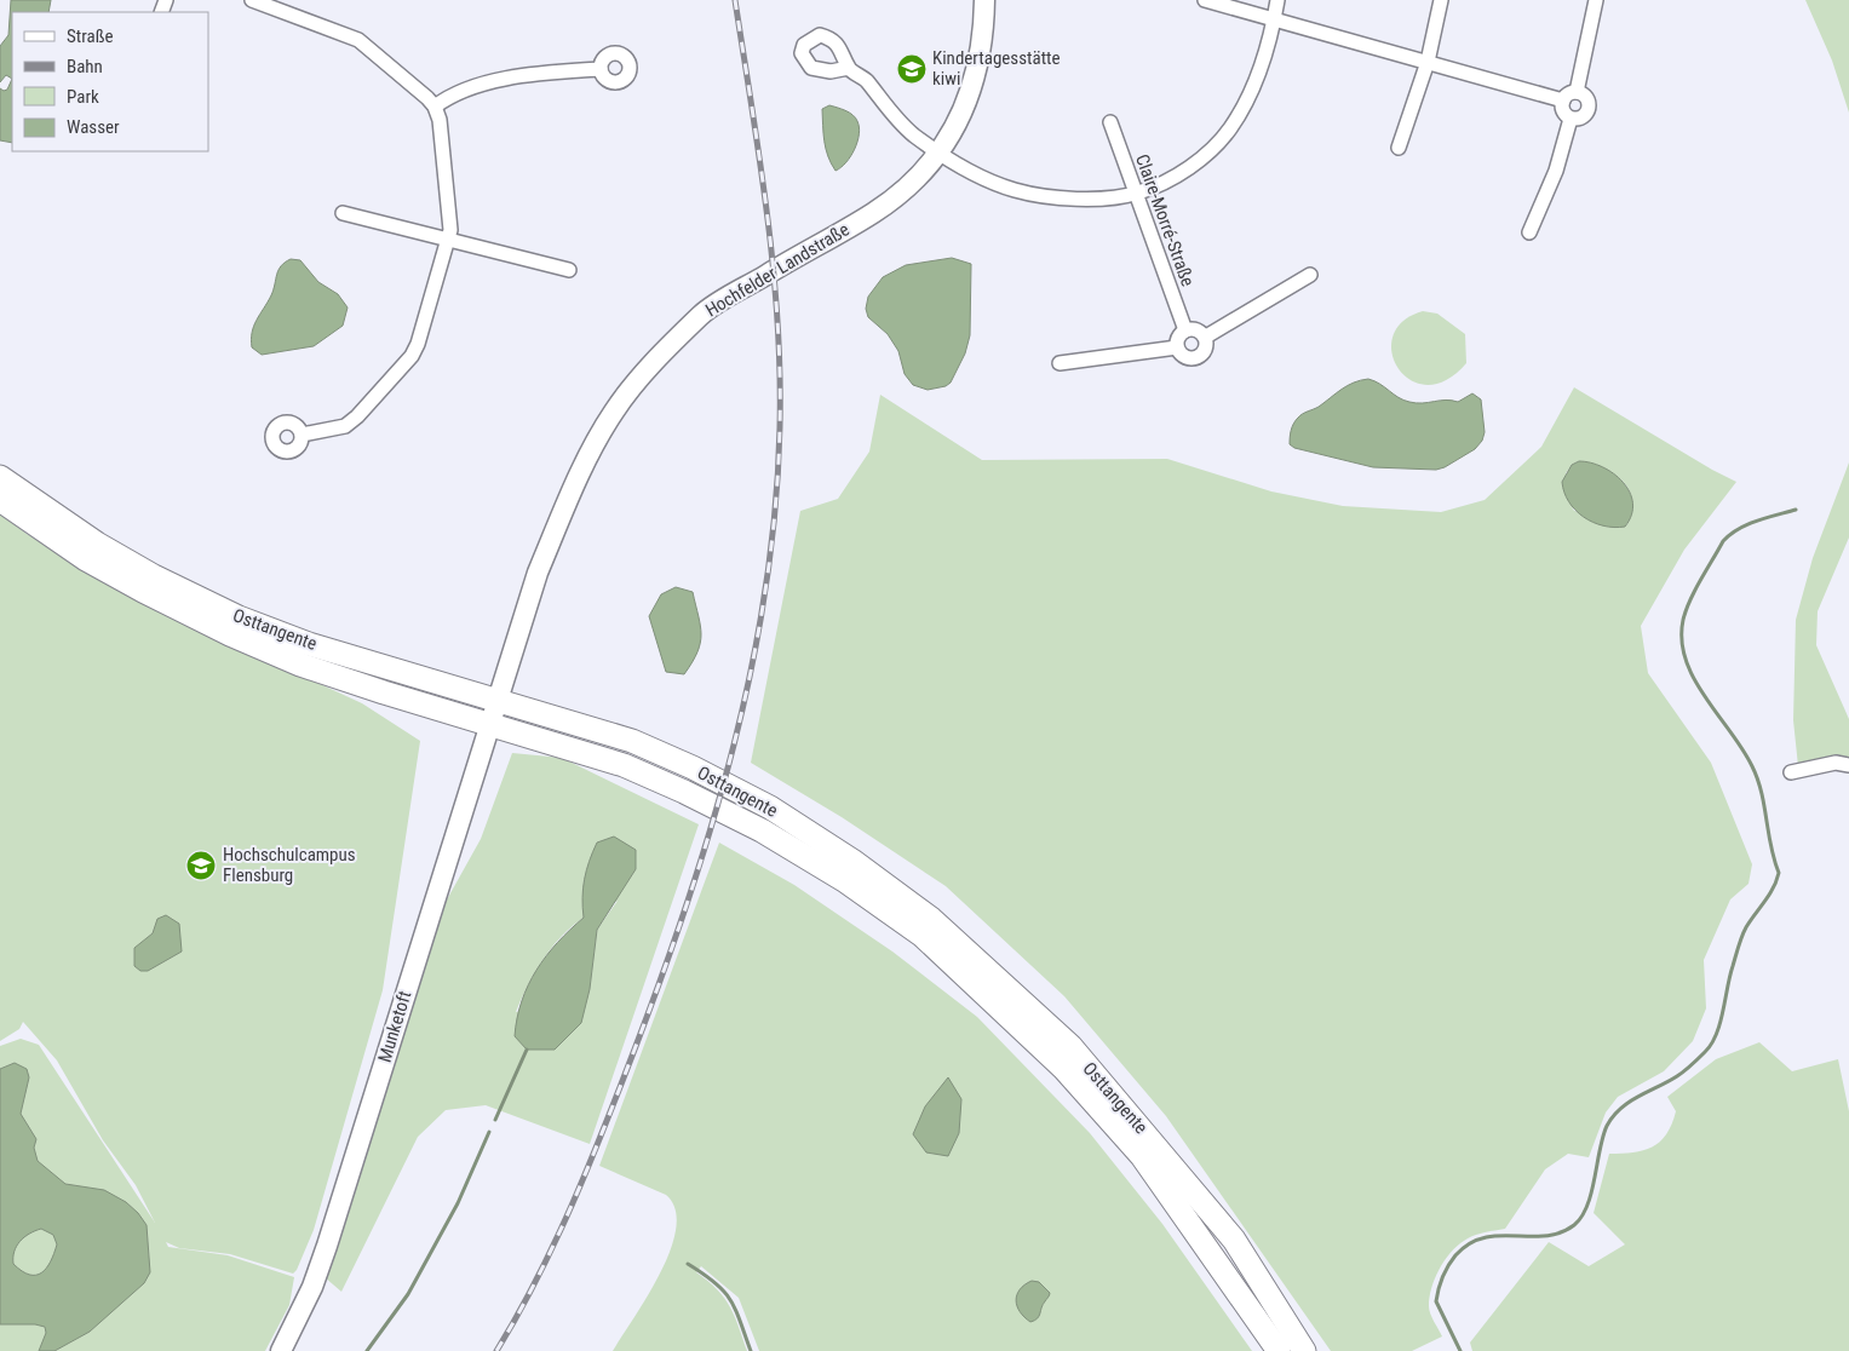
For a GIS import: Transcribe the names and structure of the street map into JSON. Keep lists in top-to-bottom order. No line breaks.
{"streets":{"main road":["Hochfelder Landstraße","Osttangente","Munketoft"],"street":["Claire-Morré-Straße"]},"crossings":[["Hochfelder Landstraße","Osttangente"],["Hochfelder Landstraße","Munketoft"],["Osttangente","Munketoft"]],"places":{"school or university":["Kindertagesstätte kiwi","Hochschulcampus Flensburg"]},"legend":["Straße","Bahn","Park","Wasser"]}
